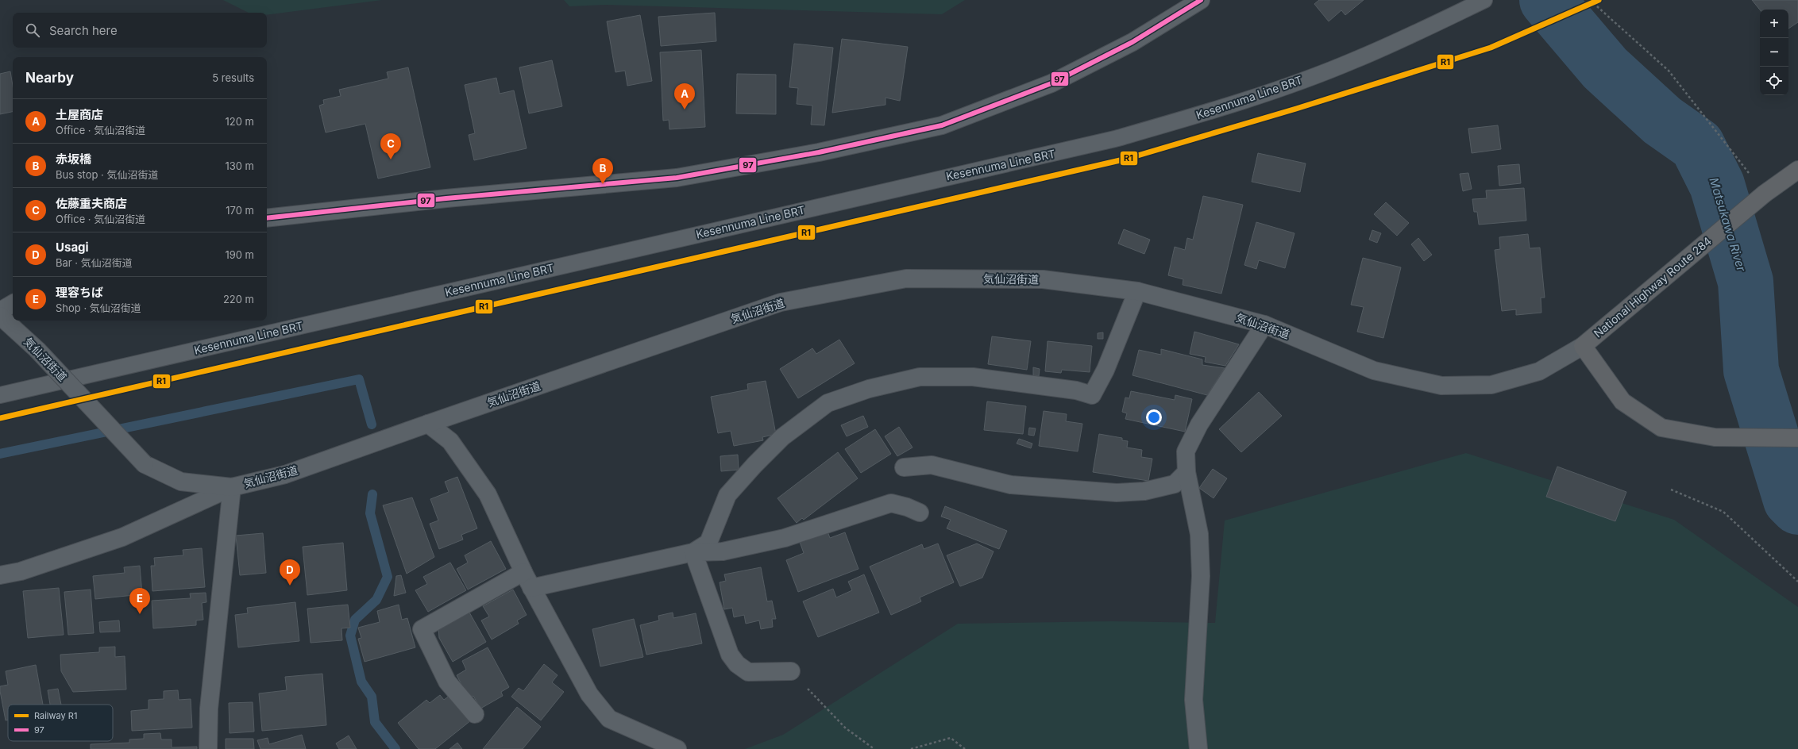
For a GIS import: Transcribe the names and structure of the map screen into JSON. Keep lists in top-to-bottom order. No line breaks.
{"streets":{"highway":["National Highway Route 284"],"street":["気仙沼街道"],"lane":["Kesennuma Line BRT"]},"crossings":[["気仙沼街道","National Highway Route 284"]],"water":["Matsukawa River"],"lines":["rail line R1","transit line 97"],"legend":["Railway R1","97"],"page":{"map_buttons":["+","−"],"search":"Search here","heading":["Nearby","5 results"],"pins":["A","C","B","D","E"],"list":[{"mark":"A","name":"土屋商店","note":"Office · 気仙沼街道","value":"120 m"},{"mark":"B","name":"赤坂橋","note":"Bus stop · 気仙沼街道","value":"130 m"},{"mark":"C","name":"佐藤重夫商店","note":"Office · 気仙沼街道","value":"170 m"},{"mark":"D","name":"Usagi","note":"Bar · 気仙沼街道","value":"190 m"},{"mark":"E","name":"理容ちば","note":"Shop · 気仙沼街道","value":"220 m"}]}}
